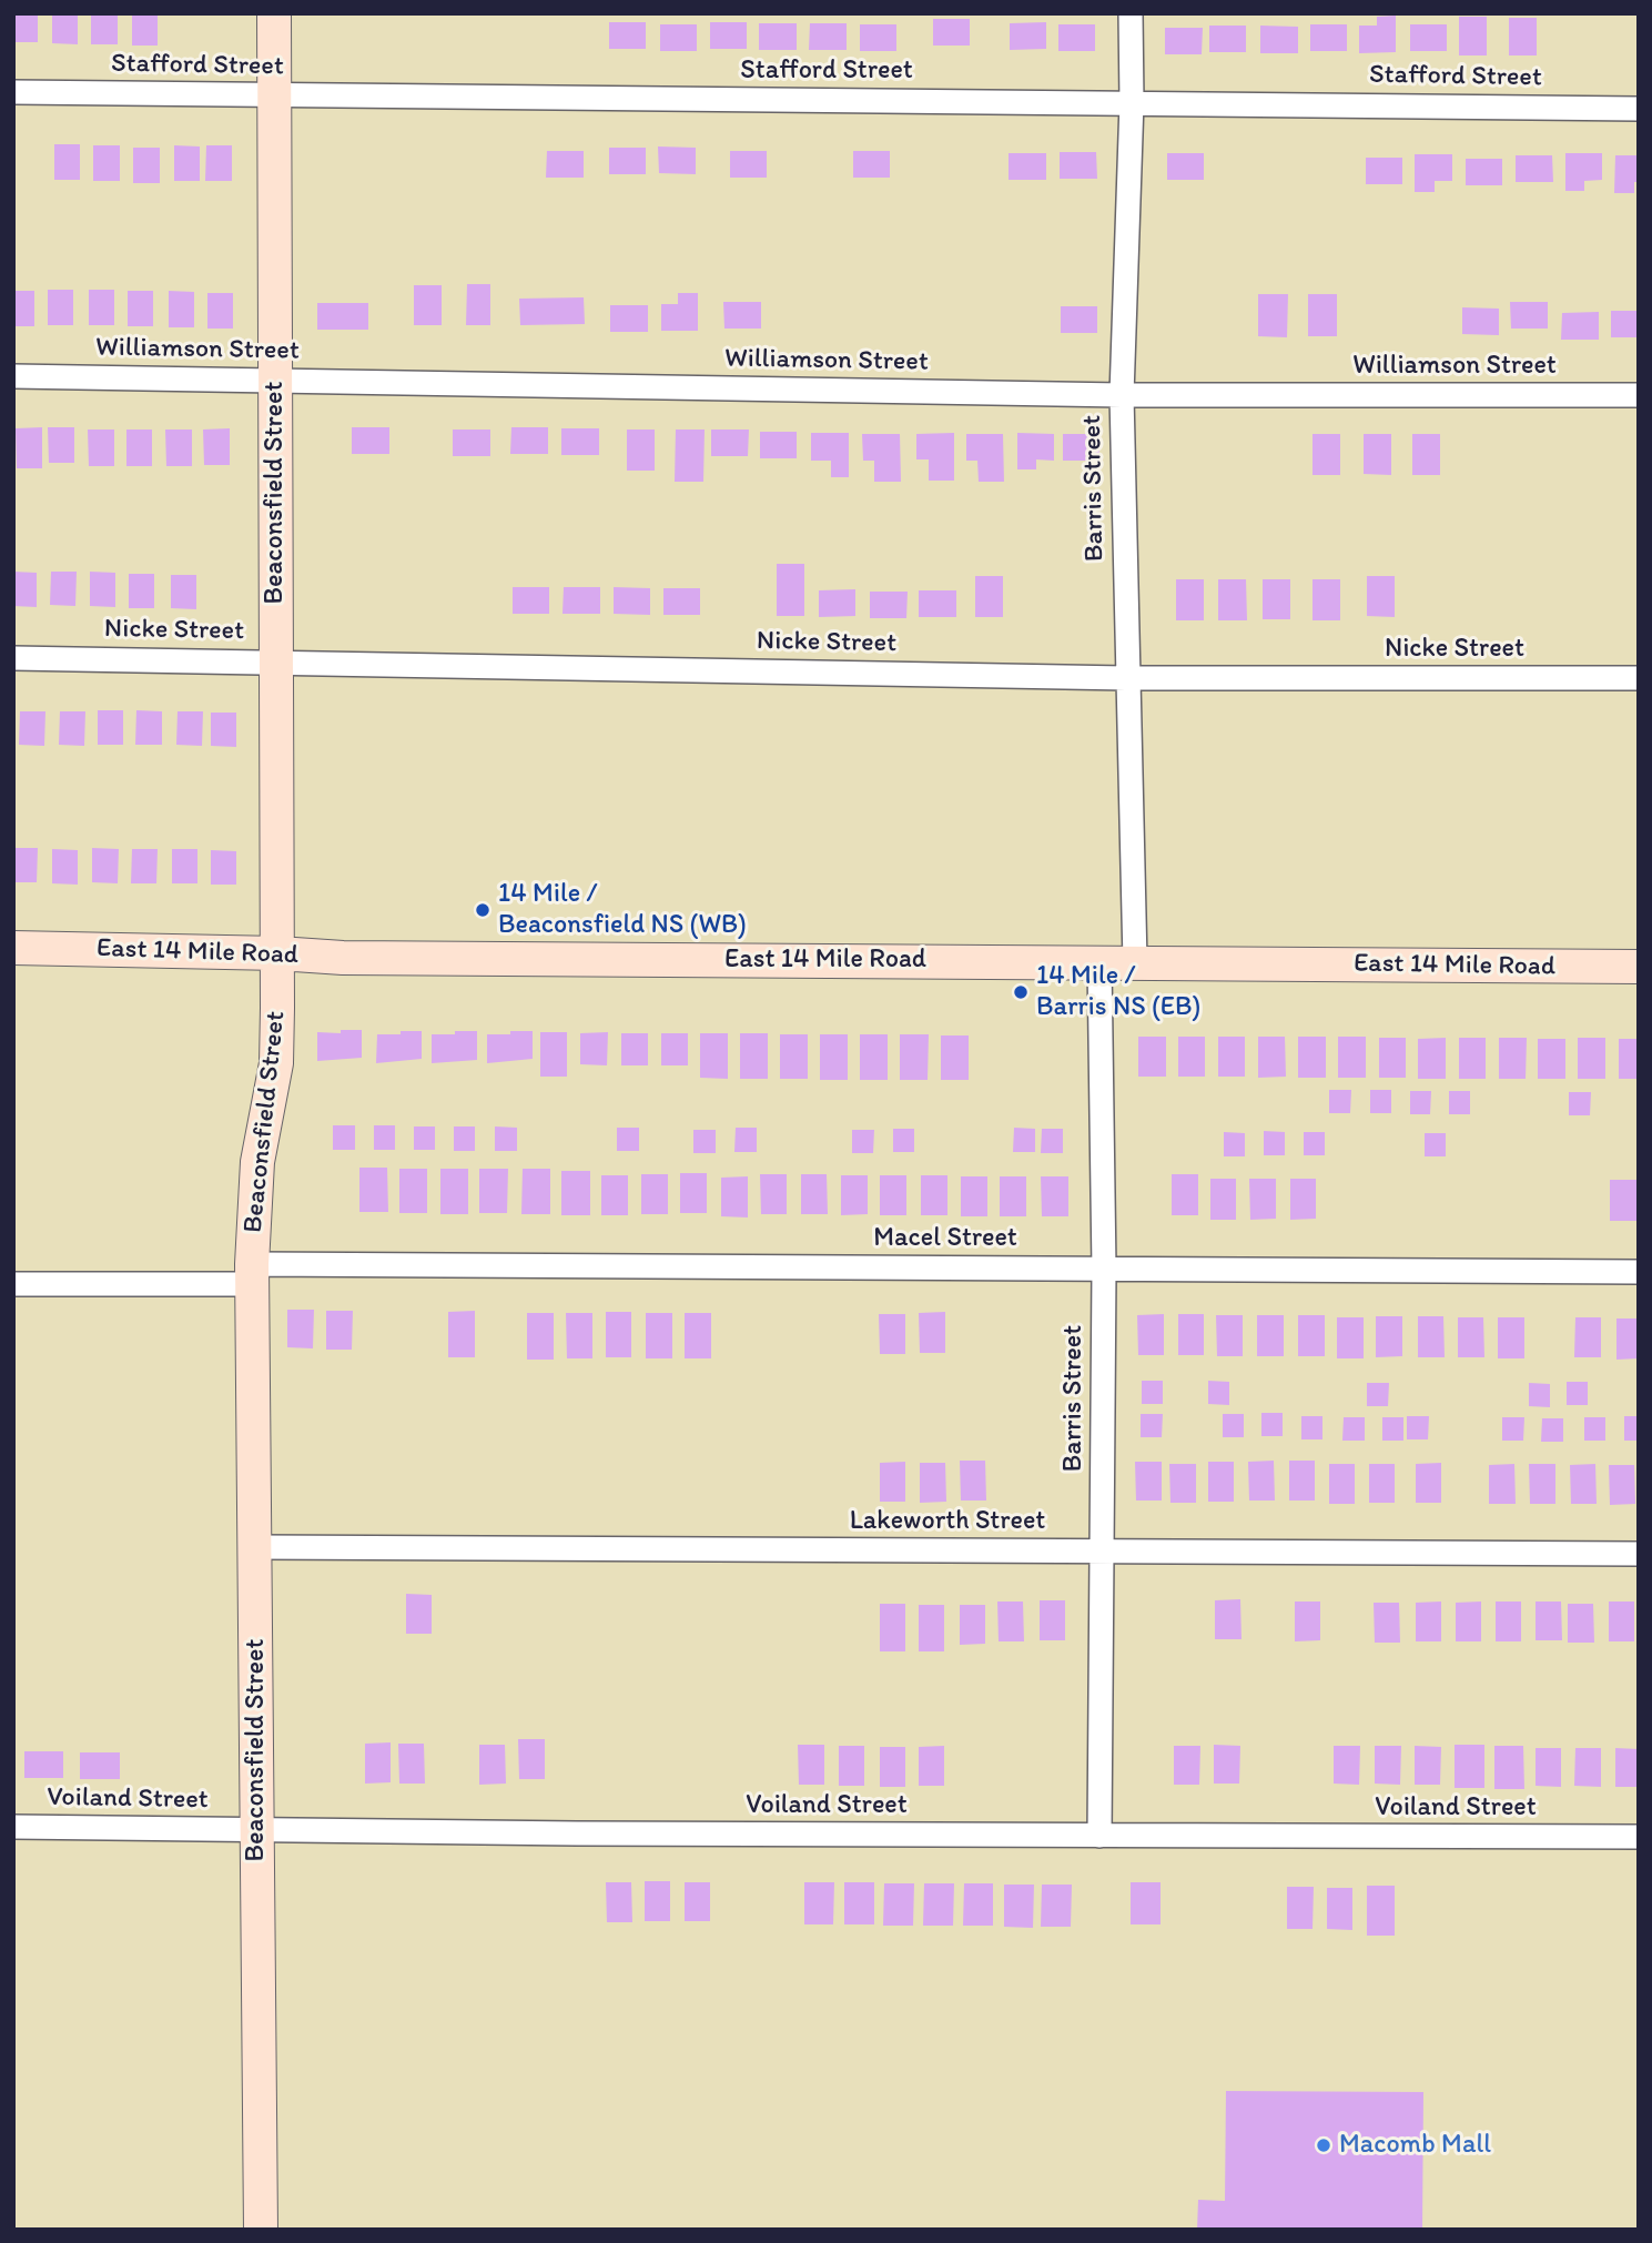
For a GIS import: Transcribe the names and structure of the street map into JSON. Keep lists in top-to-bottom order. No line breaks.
{"streets":{"street":["Stafford Street","Williamson Street","Barris Street","Beaconsfield Street","Nicke Street","East 14 Mile Road","Macel Street","Lakeworth Street","Voiland Street"]},"crossings":[["Stafford Street","Barris Street"],["Stafford Street","Beaconsfield Street"],["Williamson Street","Barris Street"],["Williamson Street","Beaconsfield Street"],["Barris Street","Nicke Street"],["Barris Street","East 14 Mile Road"],["Barris Street","Macel Street"],["Barris Street","Lakeworth Street"],["Barris Street","Voiland Street"],["Beaconsfield Street","Nicke Street"],["Beaconsfield Street","East 14 Mile Road"],["Beaconsfield Street","Macel Street"],["Beaconsfield Street","Lakeworth Street"],["Beaconsfield Street","Voiland Street"]],"places":["14 Mile / Beaconsfield NS (WB)","14 Mile / Barris NS (EB)","Macomb Mall"]}
